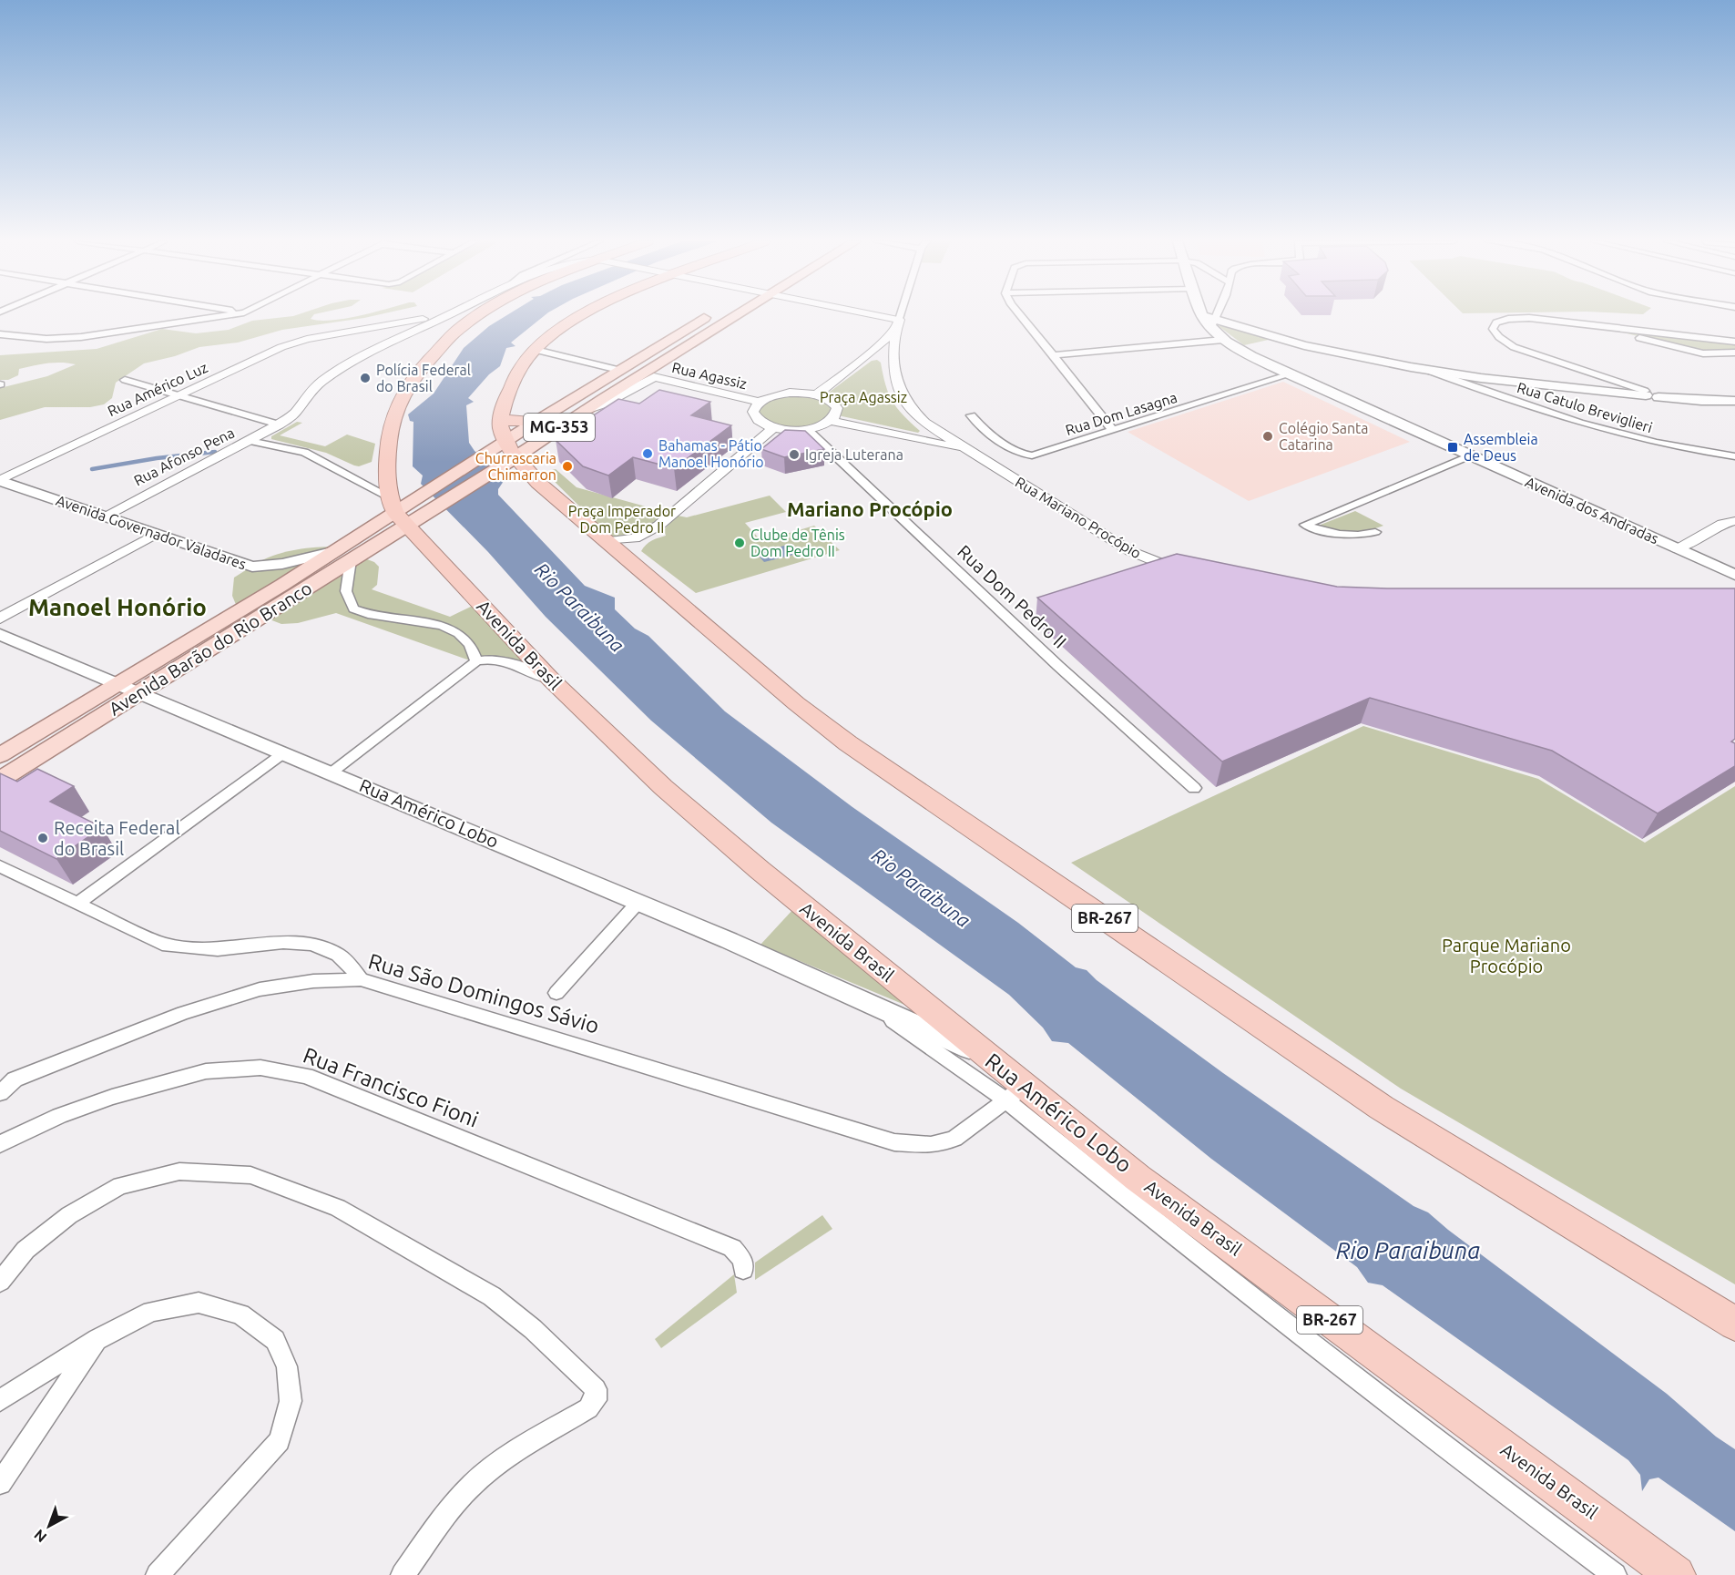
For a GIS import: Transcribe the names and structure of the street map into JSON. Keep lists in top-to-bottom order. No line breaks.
{"streets":{"highway":["Avenida Brasil","BR-267"],"main road":["MG-353","Avenida dos Andradas","Avenida Governador Valadares","Avenida Barão do Rio Branco","Rua Américo Lobo"],"street":["Rua Agassiz","Rua Américo Luz","Rua Catulo Breviglieri","Rua Dom Lasagna","Rua Afonso Pena","Rua Mariano Procópio","Rua Dom Pedro II","Rua São Domingos Sávio","Rua Francisco Fioni"]},"crossings":[["Rua Agassiz","MG-353"],["Rua Américo Luz","Rua Afonso Pena"],["Rua Américo Luz","Avenida Governador Valadares"],["Rua Dom Lasagna","Avenida dos Andradas"],["MG-353","Avenida Brasil"],["MG-353","Avenida Barão do Rio Branco"],["MG-353","BR-267"],["Rua Afonso Pena","Avenida Governador Valadares"],["Avenida Governador Valadares","Avenida Barão do Rio Branco"],["Avenida Brasil","Avenida Barão do Rio Branco"],["Avenida Brasil","Rua Américo Lobo"],["Avenida Brasil","Rua São Domingos Sávio"],["Avenida Barão do Rio Branco","Rua Américo Lobo"],["Avenida Barão do Rio Branco","BR-267"],["Rua Américo Lobo","Rua São Domingos Sávio"]],"districts":["Mariano Procópio","Manoel Honório"],"water":["Rio Paraibuna"],"parks":["Praça Agassiz","Praça Imperador Dom Pedro II","Parque Mariano Procópio"],"places":{"other":["Polícia Federal do Brasil","Colégio Santa Catarina","Bahamas - Pátio Manoel Honório","Igreja Luterana","Churrascaria Chimarron","Clube de Tênis Dom Pedro II","Receita Federal do Brasil"],"transit":["Assembleia de Deus"]},"north":"bottom left"}
